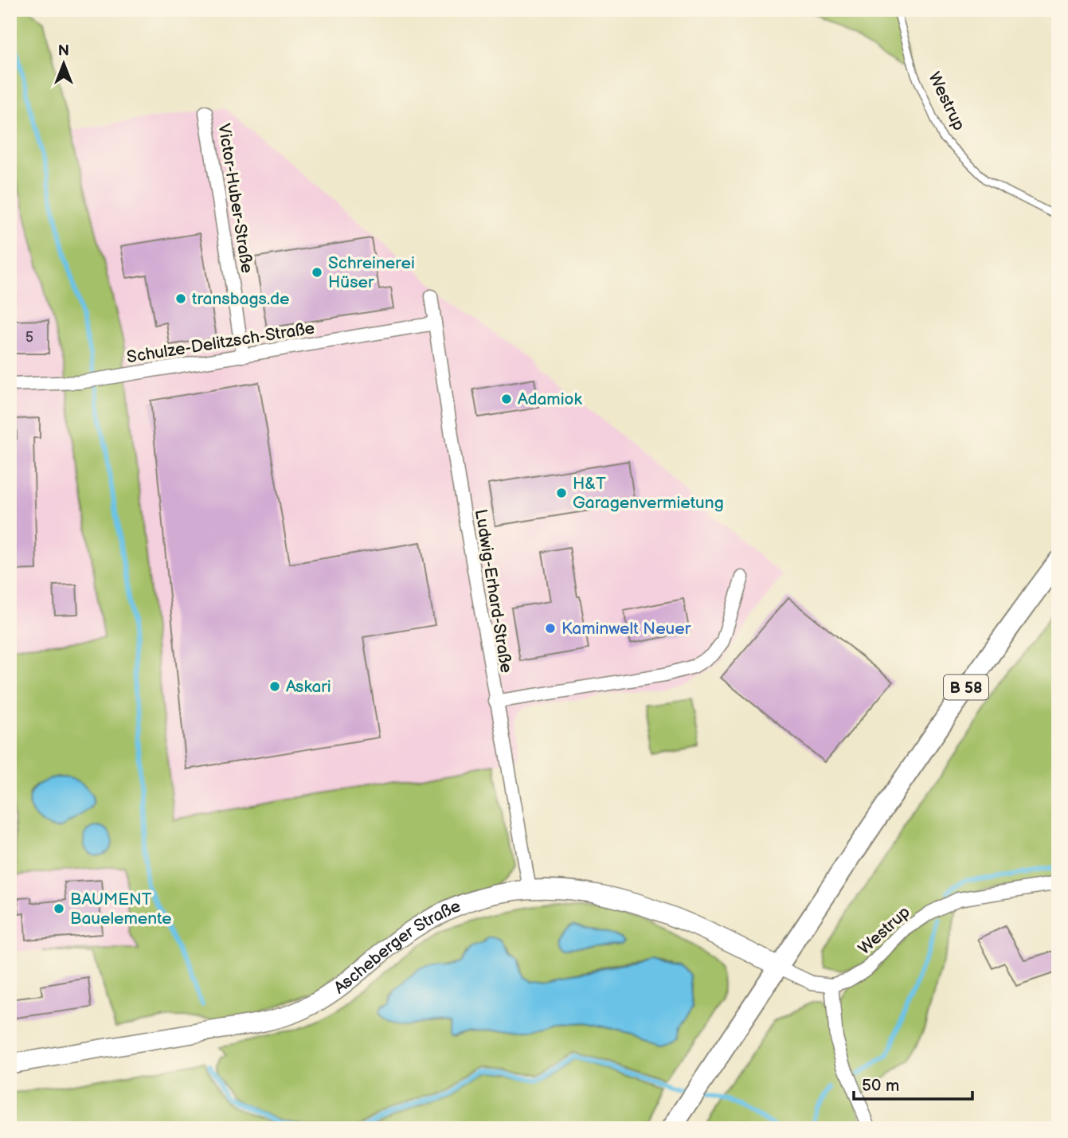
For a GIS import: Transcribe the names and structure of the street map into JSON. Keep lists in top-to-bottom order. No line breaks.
{"streets":{"main road":["B 58"],"street":["Westrup","Victor-Huber-Straße","Schulze-Delitzsch-Straße","Ludwig-Erhard-Straße","Ascheberger Straße"]},"crossings":[["Victor-Huber-Straße","Schulze-Delitzsch-Straße"],["Schulze-Delitzsch-Straße","Ludwig-Erhard-Straße"],["Ludwig-Erhard-Straße","Ascheberger Straße"],["B 58","Ascheberger Straße"]],"places":["Schreinerei Hüser","transbags.de","Adamiok","H&T Garagenvermietung","Kaminwelt Neuer","Askari","BAUMENT Bauelemente"],"house_numbers":["5"],"scale_bar":"50 m","north":"top"}
